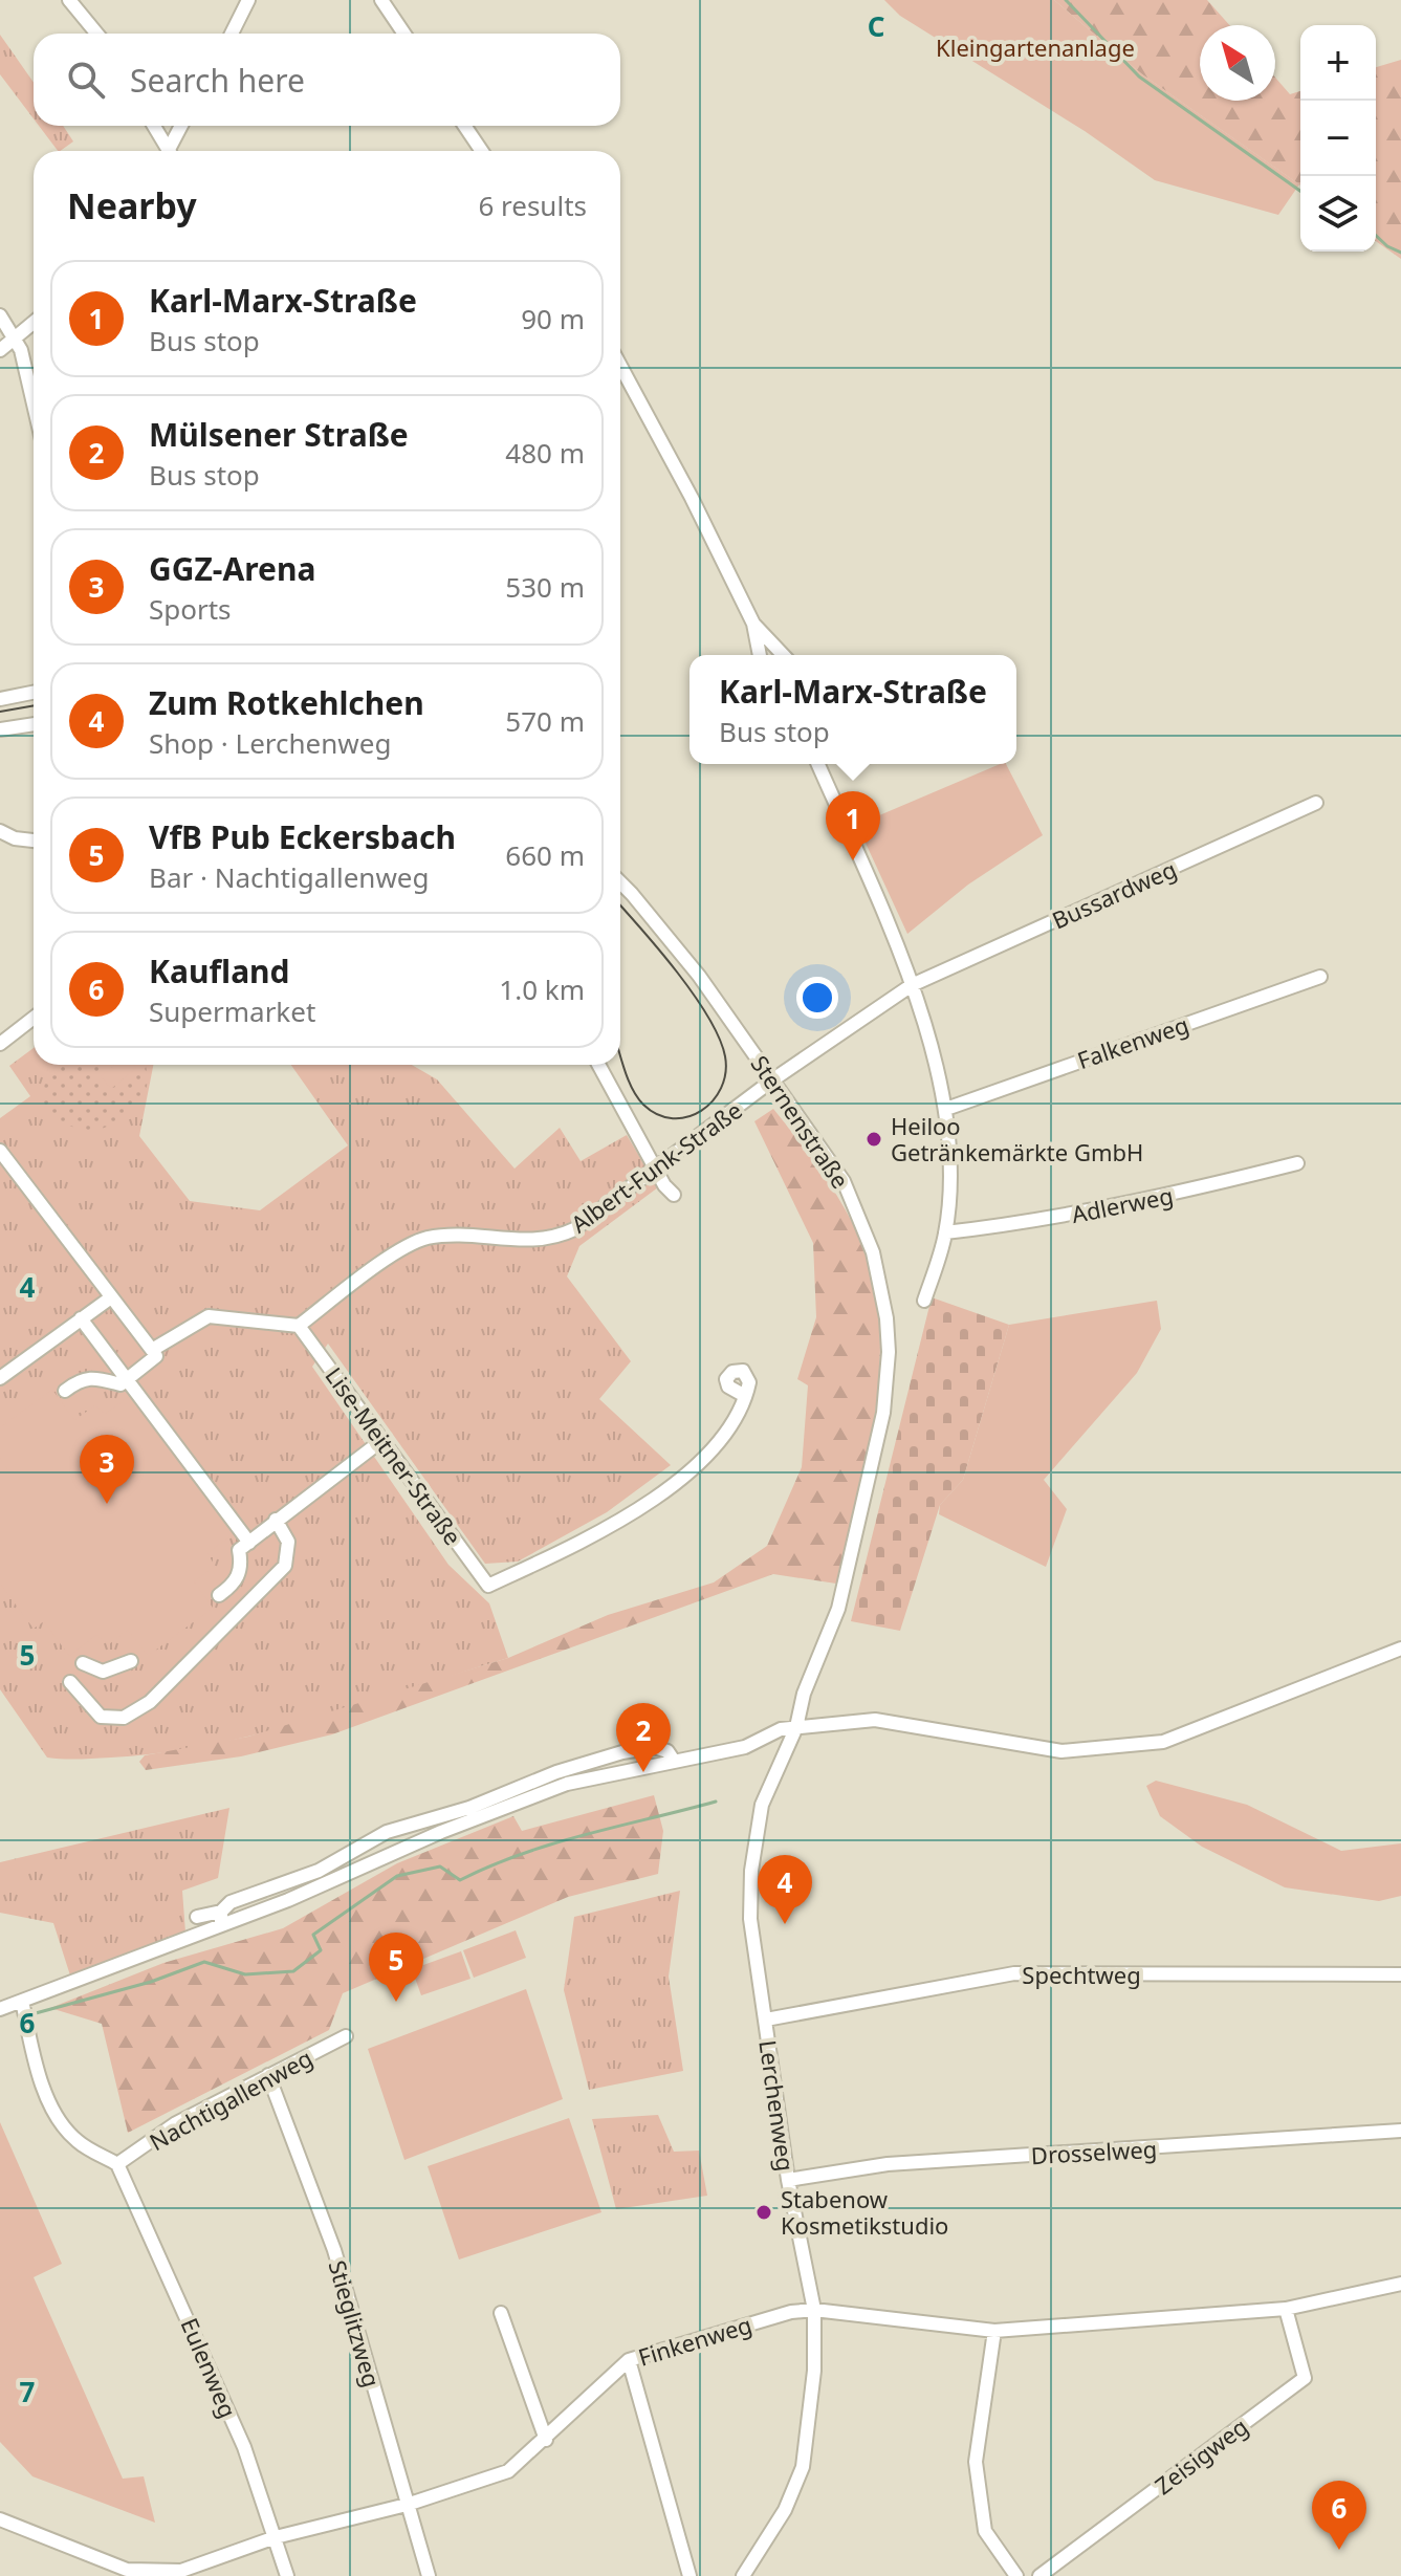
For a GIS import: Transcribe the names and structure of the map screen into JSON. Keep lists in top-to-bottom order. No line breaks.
{"streets":{"street":["Bussardweg","Falkenweg","Sternenstraße","Albert-Funk-Straße","Adlerweg","Lise-Meitner-Straße","Spechtweg","Nachtigallenweg","Lerchenweg","Drosselweg","Stieglitzweg","Finkenweg","Eulenweg","Zeisigweg"]},"crossings":[["Bussardweg","Albert-Funk-Straße"],["Sternenstraße","Albert-Funk-Straße"],["Sternenstraße","Lerchenweg"],["Albert-Funk-Straße","Lise-Meitner-Straße"],["Spechtweg","Lerchenweg"],["Nachtigallenweg","Stieglitzweg"],["Nachtigallenweg","Eulenweg"],["Lerchenweg","Drosselweg"],["Lerchenweg","Finkenweg"],["Stieglitzweg","Finkenweg"],["Finkenweg","Eulenweg"],["Finkenweg","Zeisigweg"]],"parks":["Kleingartenanlage"],"places":["Heiloo Getränkemärkte GmbH","Stabenow Kosmetikstudio"],"north":"top left","page":{"map_buttons":["+","−"],"search":"Search here","heading":["Nearby","6 results"],"list":[{"mark":"1","name":"Karl-Marx-Straße","note":"Bus stop","value":"90 m"},{"mark":"2","name":"Mülsener Straße","note":"Bus stop","value":"480 m"},{"mark":"3","name":"GGZ-Arena","note":"Sports","value":"530 m"},{"mark":"4","name":"Zum Rotkehlchen","note":"Shop · Lerchenweg","value":"570 m"},{"mark":"5","name":"VfB Pub Eckersbach","note":"Bar · Nachtigallenweg","value":"660 m"},{"mark":"6","name":"Kaufland","note":"Supermarket","value":"1.0 km"}],"popup":["Karl-Marx-Straße","Bus stop"],"pins":["1","3","2","4","5","6"]},"grid":{"columns":["C"],"rows":["4","5","6","7"]}}
